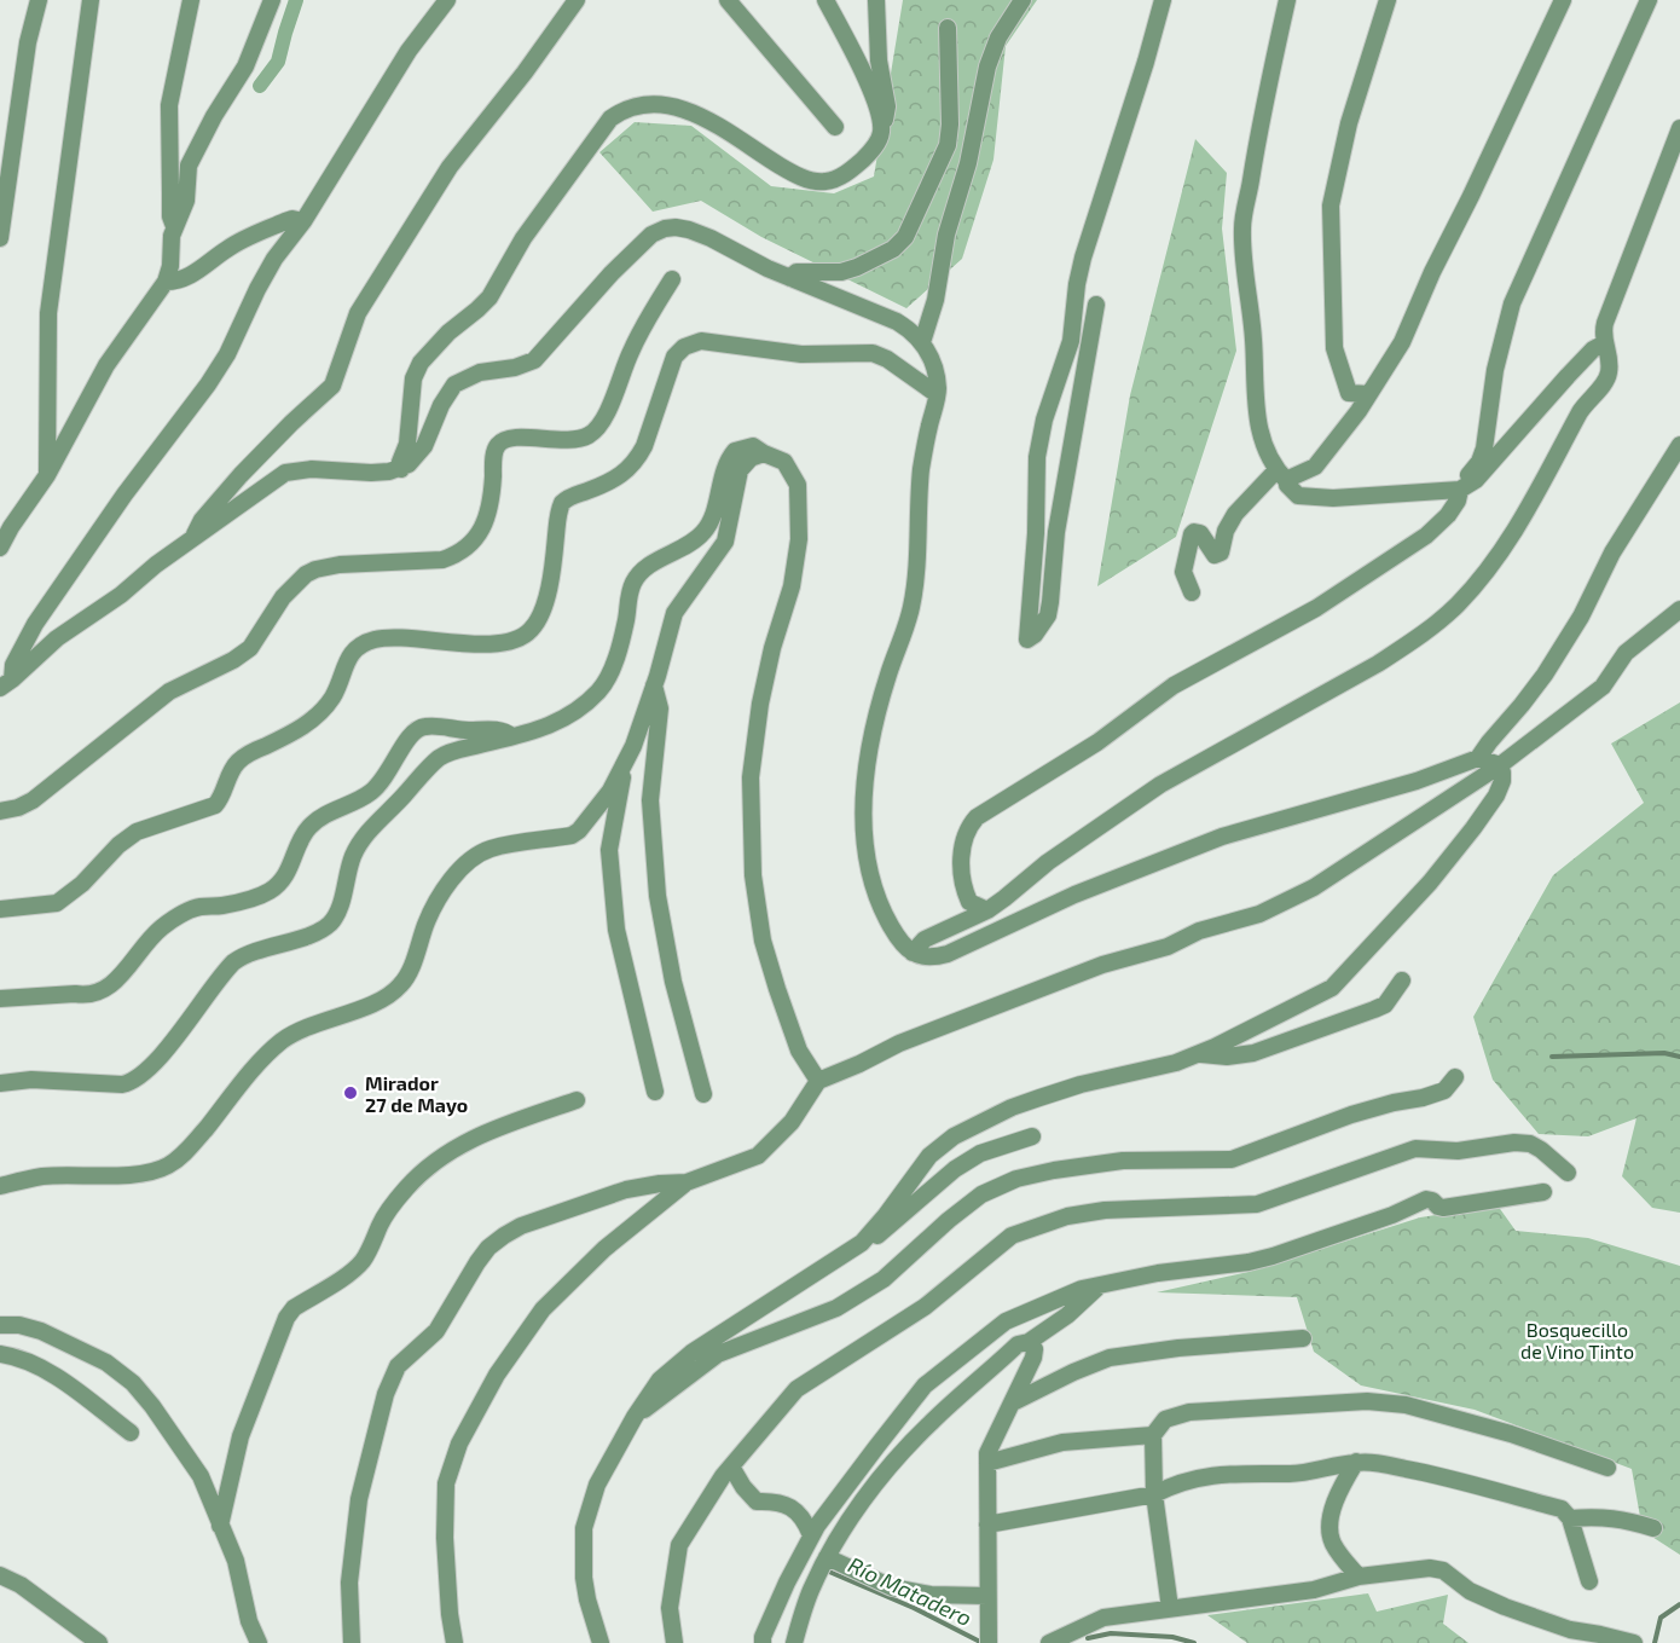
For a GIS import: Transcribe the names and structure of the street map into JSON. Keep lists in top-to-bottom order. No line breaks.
{"water":["Río Matadero"],"parks":["Bosquecillo de Vino Tinto"],"places":["Mirador 27 de Mayo"]}
